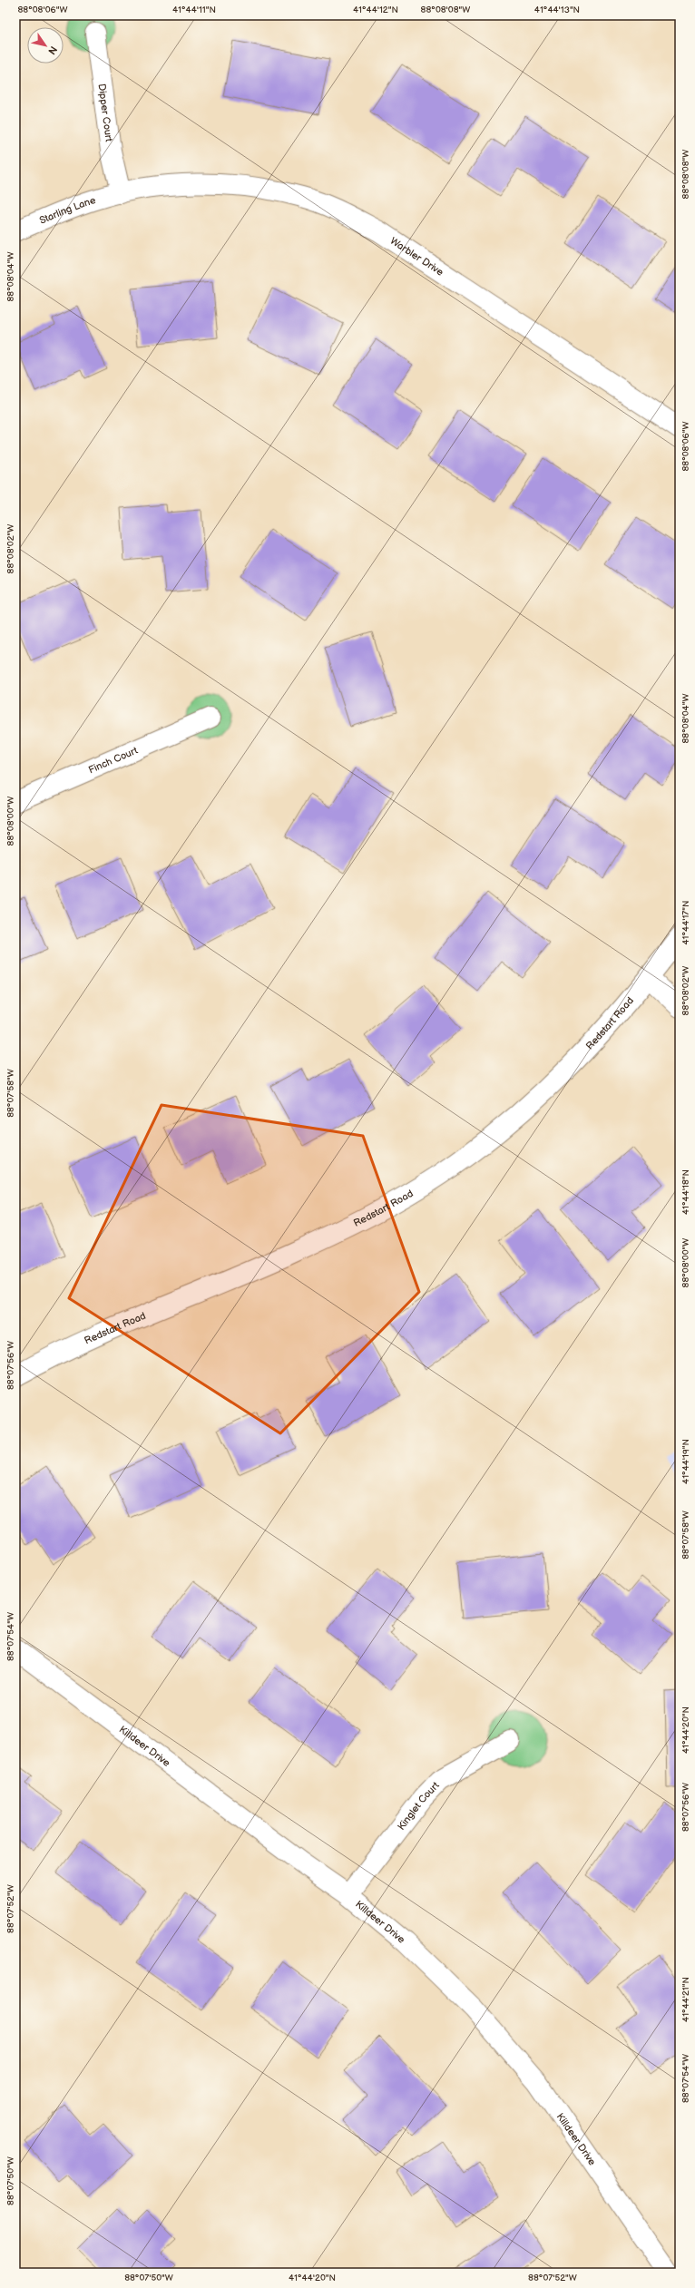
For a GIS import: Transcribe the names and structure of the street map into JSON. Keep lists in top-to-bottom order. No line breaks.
{"streets":{"street":["Dipper Court","Starling Lane","Warbler Drive","Finch Court","Redstart Road","Killdeer Drive","Kinglet Court"]},"crossings":[["Dipper Court","Starling Lane"],["Dipper Court","Warbler Drive"],["Starling Lane","Warbler Drive"],["Killdeer Drive","Kinglet Court"]],"north":"bottom right","coordinates":["88°08'06\"W","41°44'11\"N","41°44'12\"N","88°08'08\"W","41°44'13\"N","88°08'04\"W","88°08'02\"W","88°08'00\"W","41°44'17\"N","88°07'58\"W","41°44'18\"N","88°07'56\"W","41°44'19\"N","88°07'54\"W","41°44'20\"N","88°07'52\"W","41°44'21\"N","88°07'50\"W"]}
